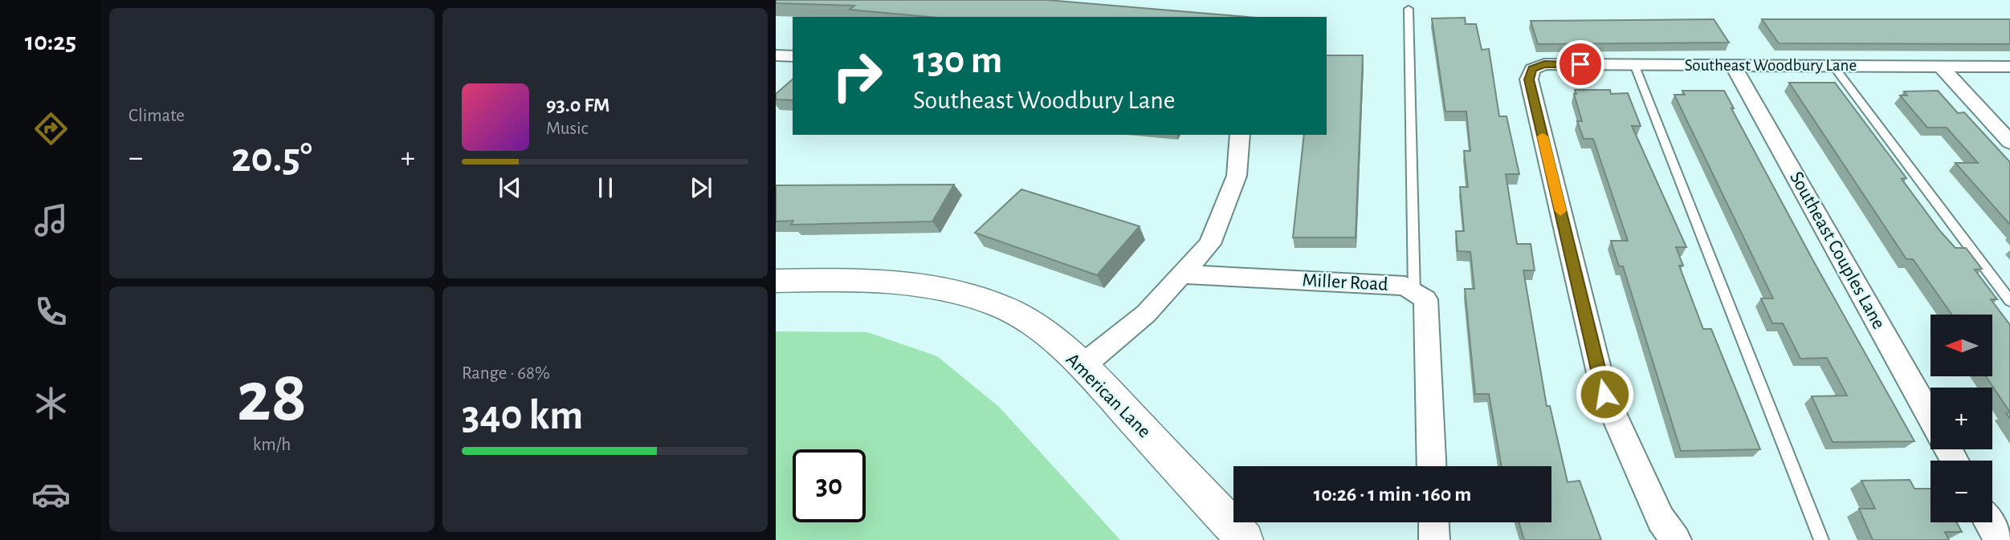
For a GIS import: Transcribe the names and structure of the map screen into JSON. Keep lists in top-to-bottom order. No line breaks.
{"streets":{"street":["Southeast Woodbury Lane","Southeast Couples Lane","Miller Road","American Lane"]},"crossings":[["Southeast Woodbury Lane","Southeast Couples Lane"]],"north":"left","page":{"tabs":"10:25","tile":["Climate",["28","km/h"],["Range · 68%","340 km"]],"turn":["130 m","Southeast Woodbury Lane"],"song":["93.0 FM","Music"],"heat":["−","20.5°","+"],"map_buttons":["+","−"],"limit":"30","trip":"10:26 · 1 min · 160 m"}}
